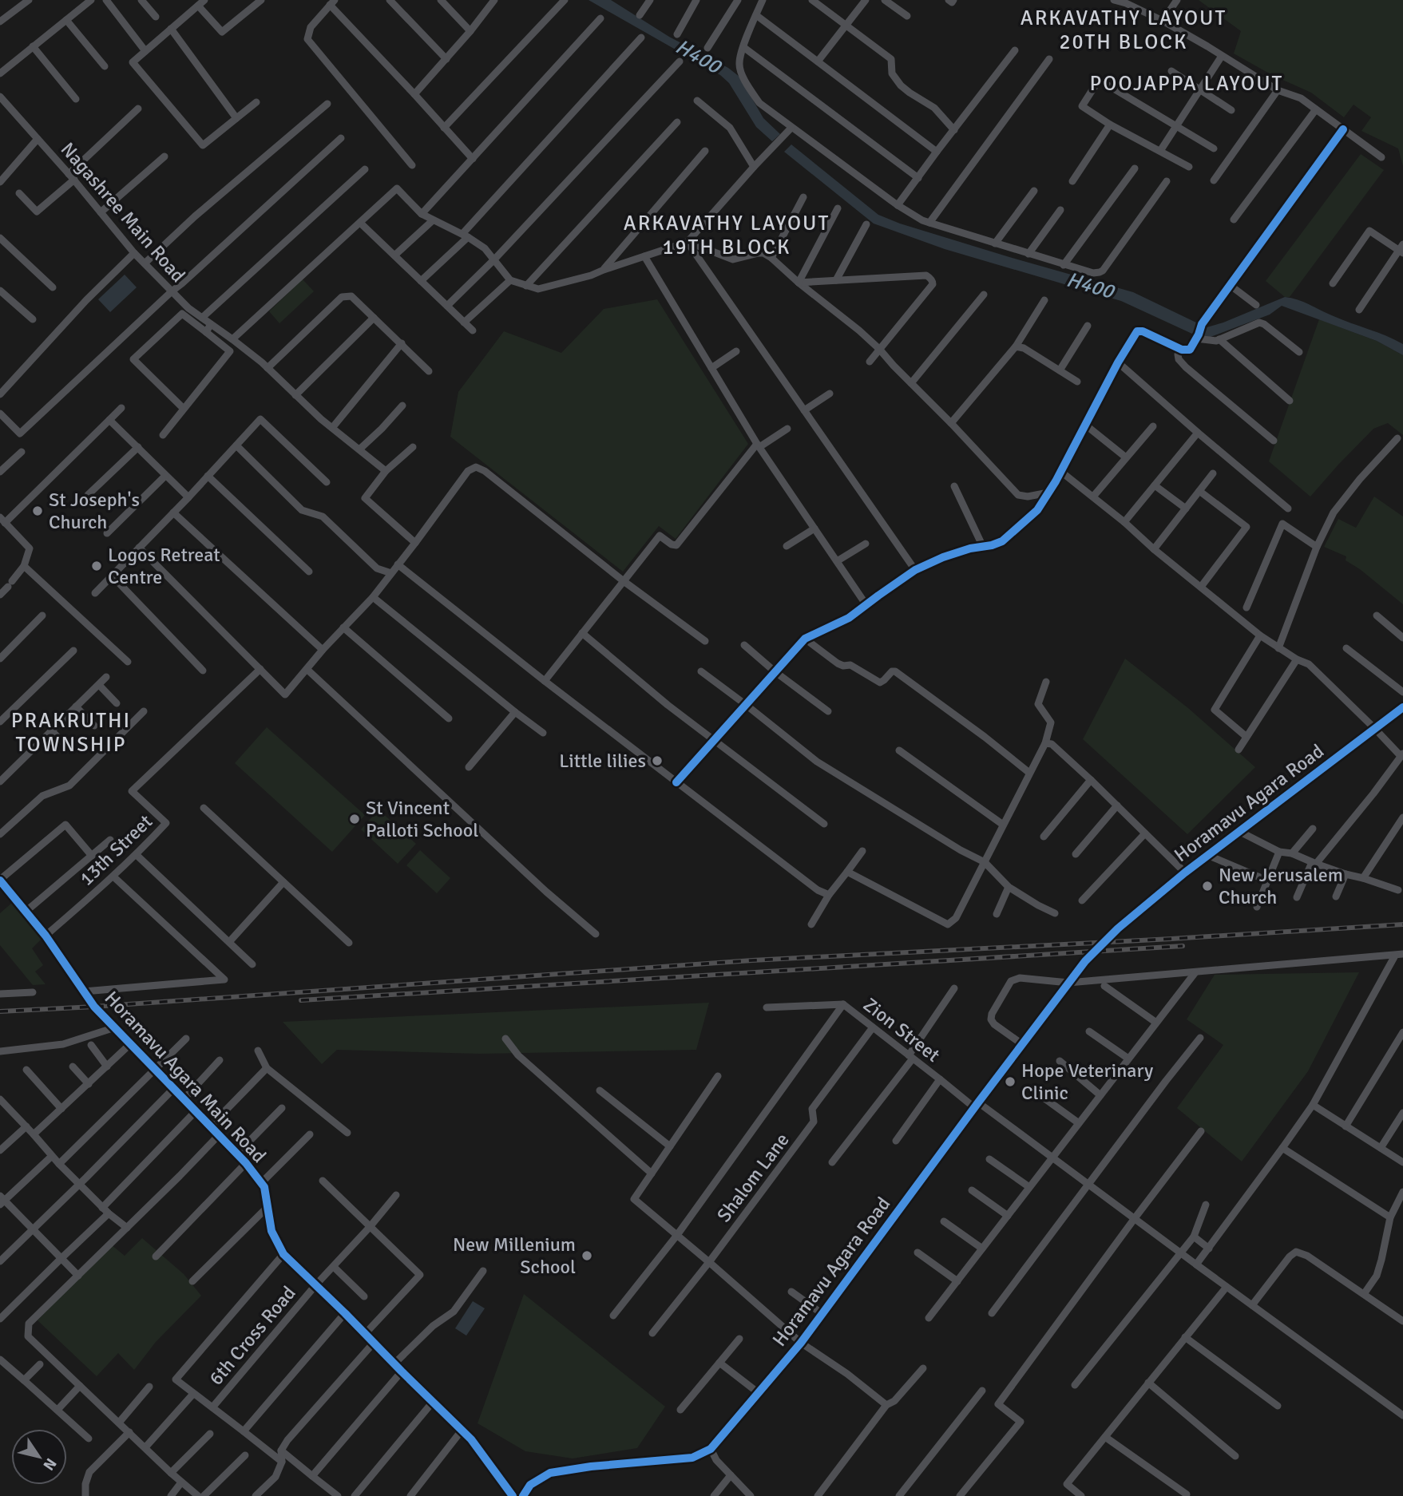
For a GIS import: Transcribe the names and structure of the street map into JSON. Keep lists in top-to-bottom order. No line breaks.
{"streets":{"street":["Nagashree Main Road","Horamavu Agara Road","13th Street","Zion Street","Horamavu Agara Main Road","Shalom Lane","6th Cross Road"]},"crossings":[["Horamavu Agara Road","Zion Street"],["13th Street","Horamavu Agara Main Road"],["Zion Street","Shalom Lane"],["Horamavu Agara Main Road","6th Cross Road"]],"districts":["ARKAVATHY LAYOUT 20TH BLOCK","POOJAPPA LAYOUT","ARKAVATHY LAYOUT 19TH BLOCK","PRAKRUTHI TOWNSHIP"],"water":["H400"],"places":["St Joseph's Church","Logos Retreat Centre","Little lilies","St Vincent Palloti School","New Jerusalem Church","Hope Veterinary Clinic","New Millenium School"],"north":"bottom right"}
